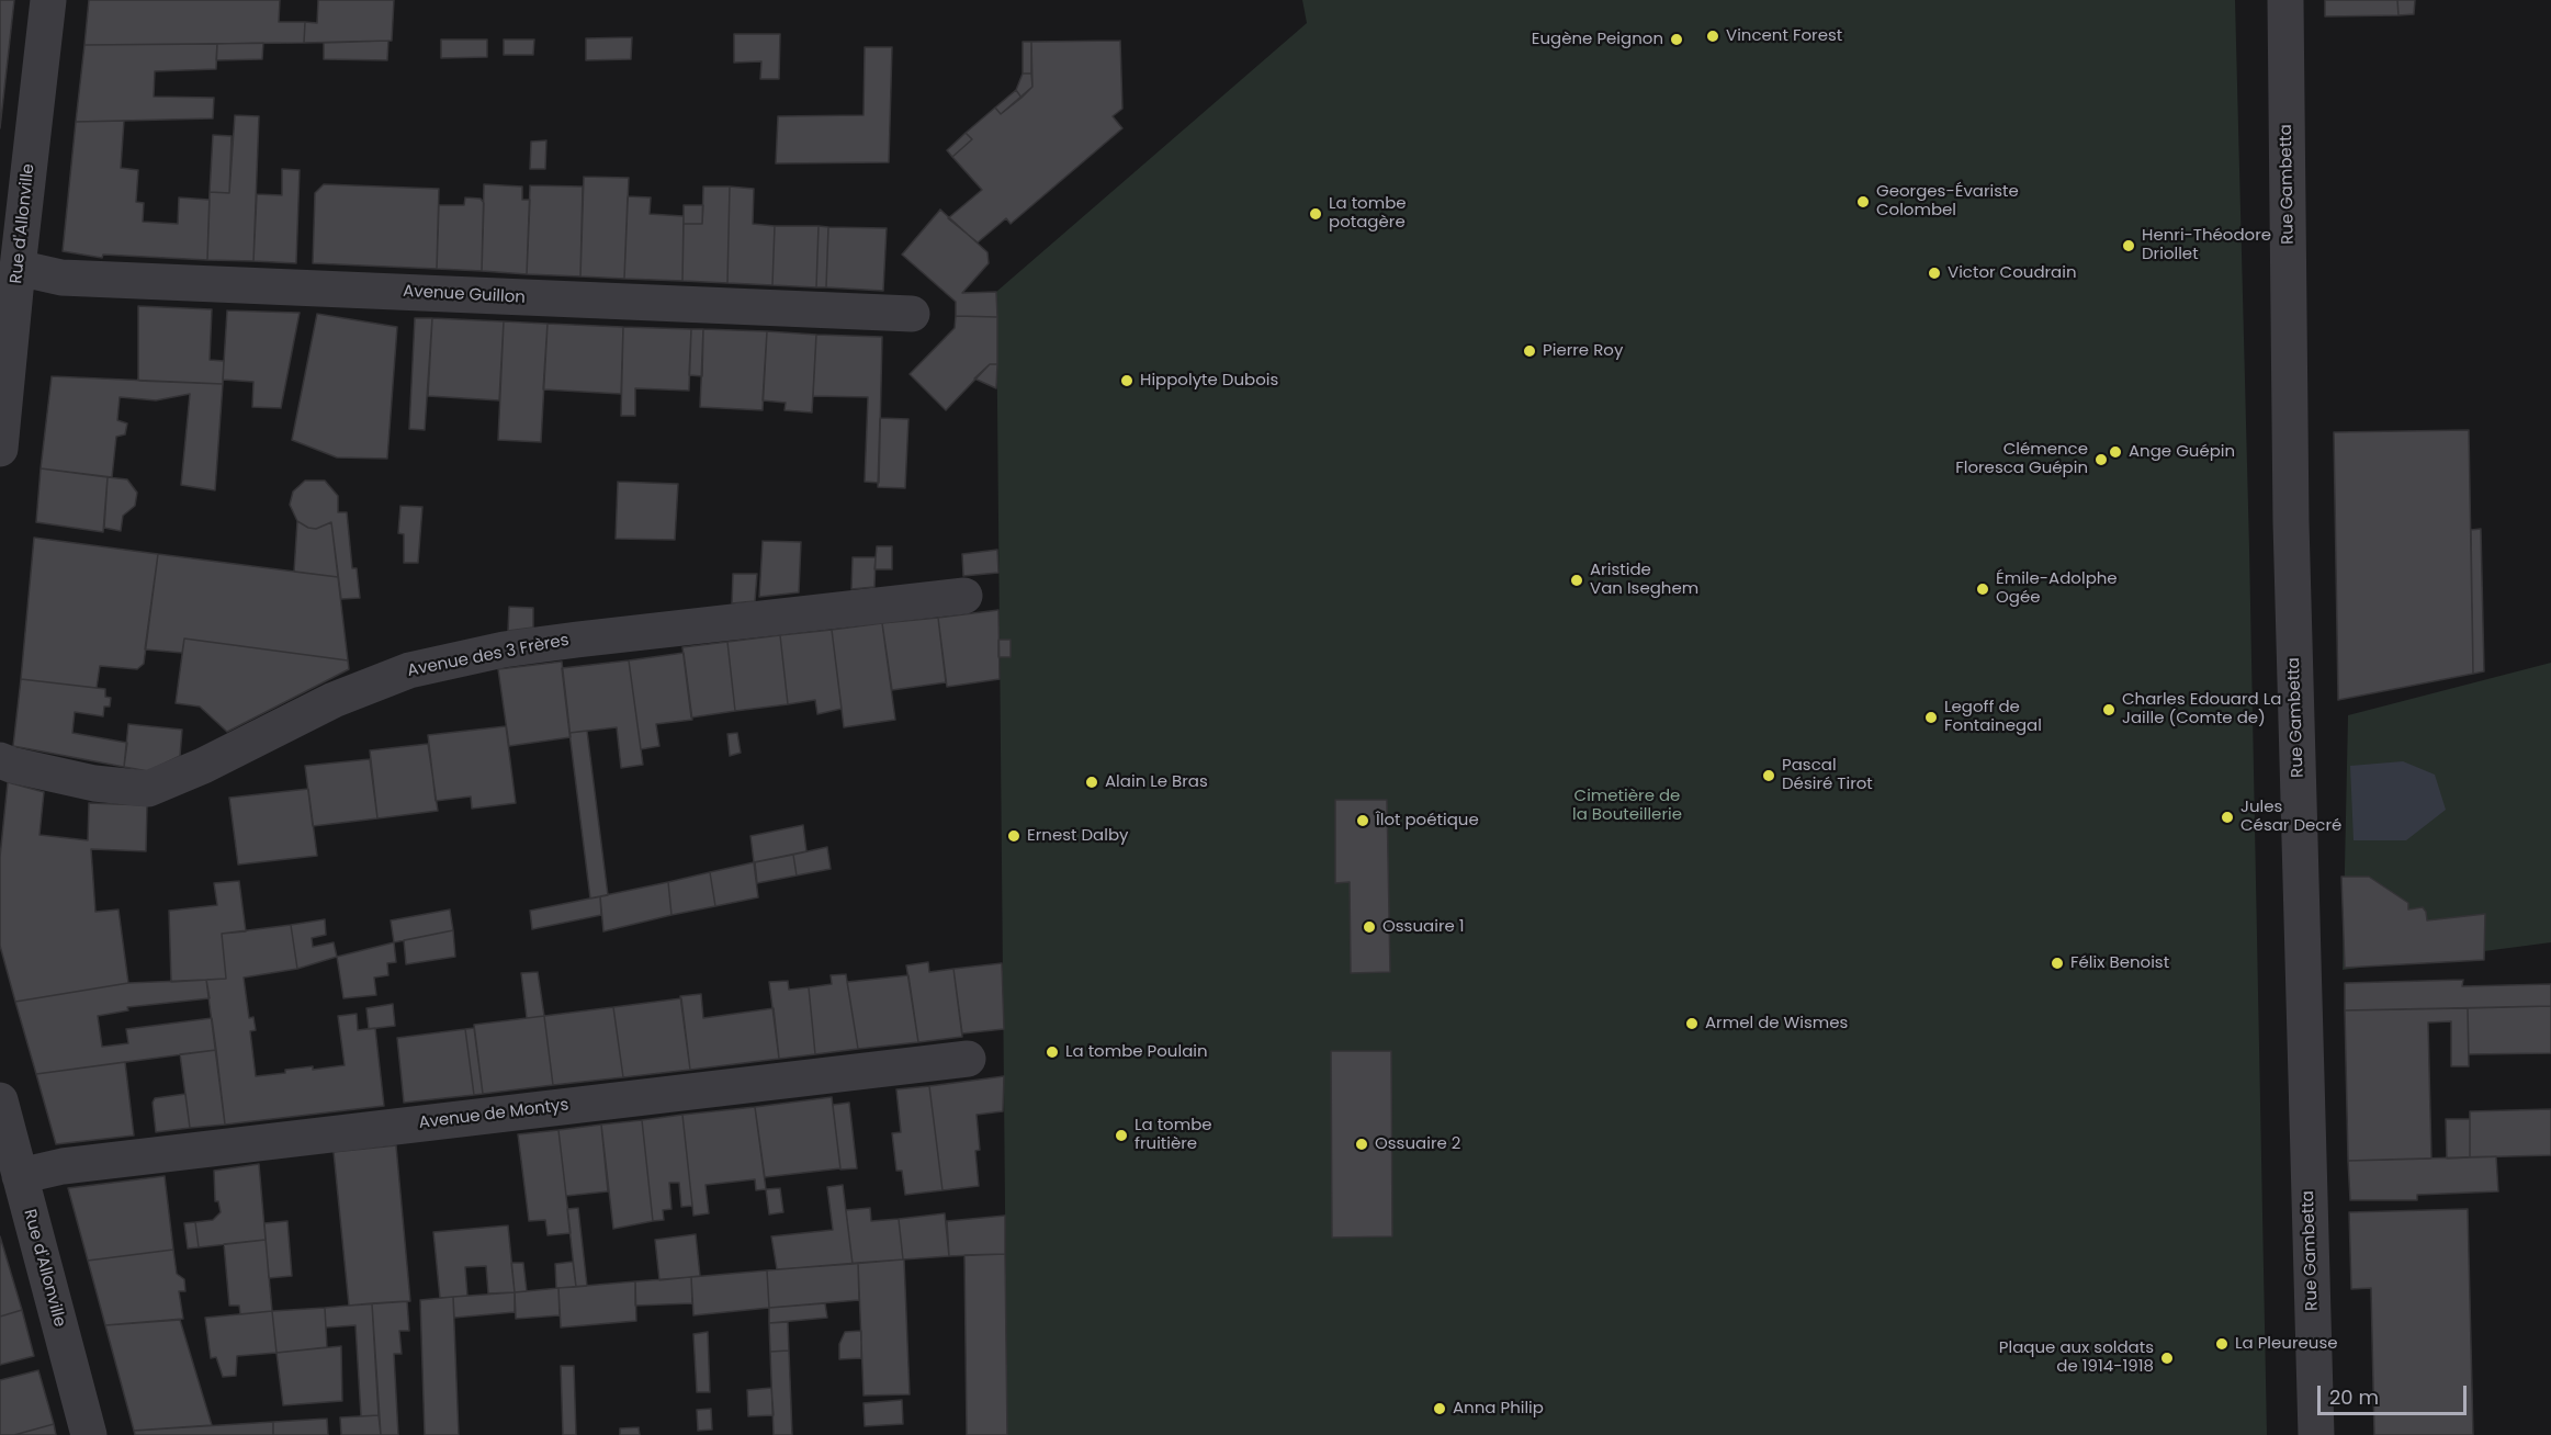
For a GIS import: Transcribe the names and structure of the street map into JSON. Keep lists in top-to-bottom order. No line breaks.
{"streets":{"street":["Rue Gambetta","Rue d'Allonville","Avenue Guillon","Avenue des 3 Frères","Avenue de Montys"]},"crossings":[["Rue d'Allonville","Avenue Guillon"],["Rue d'Allonville","Avenue de Montys"]],"parks":["Cimetière de la Bouteillerie"],"places":["Vincent Forest","Eugène Peignon","Georges-Évariste Colombel","La tombe potagère","Henri-Théodore Driollet","Victor Coudrain","Pierre Roy","Hippolyte Dubois","Ange Guépin","Clémence Floresca Guépin","Aristide Van Iseghem","Émile-Adolphe Ogée","Charles Edouard La Jaille (Comte de)","Legoff de Fontainegal","Pascal Désiré Tirot","Alain Le Bras","Jules César Decré","Îlot poétique","Ernest Dalby","Ossuaire 1","Félix Benoist","Armel de Wismes","La tombe Poulain","La tombe fruitière","Ossuaire 2","La Pleureuse","Plaque aux soldats de 1914-1918","Anna Philip"],"scale_bar":"20 m"}
